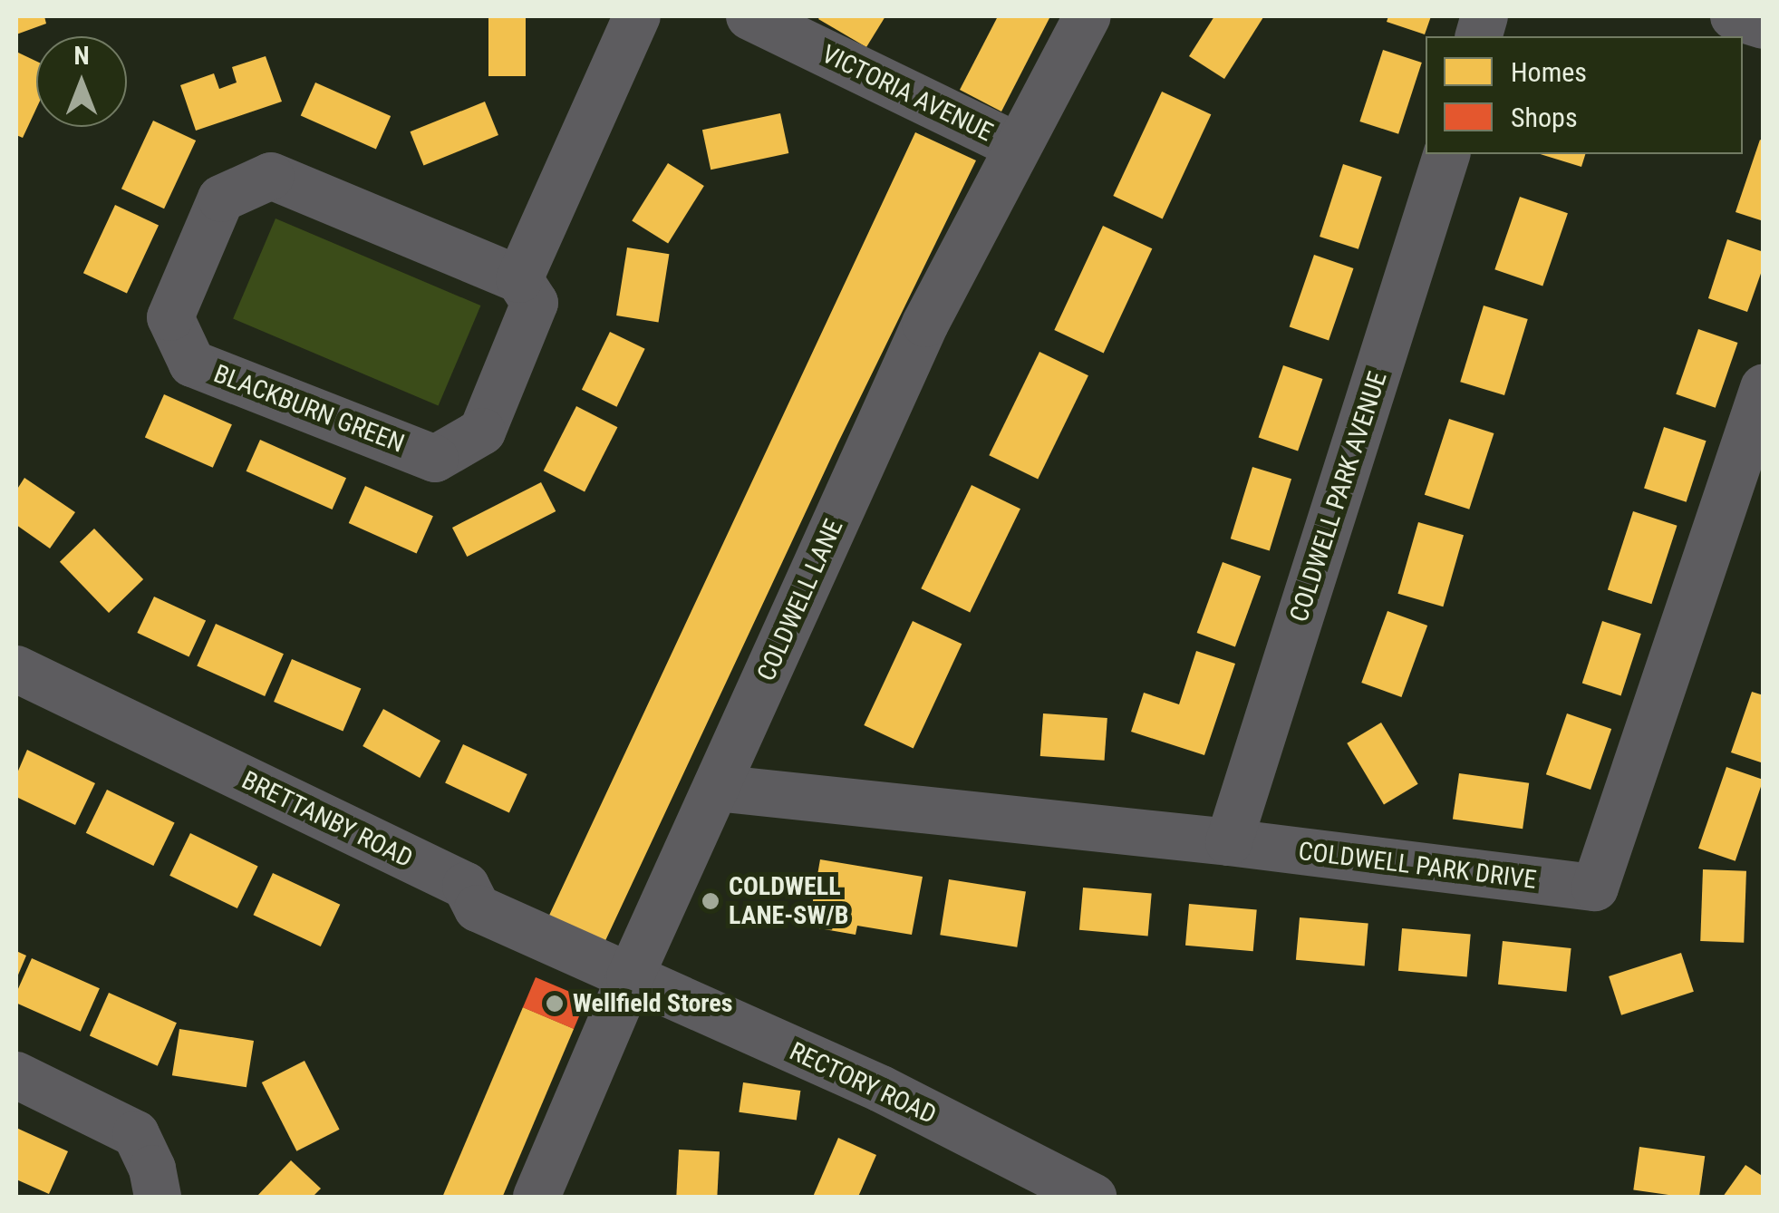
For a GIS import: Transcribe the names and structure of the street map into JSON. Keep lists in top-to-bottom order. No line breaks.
{"streets":{"street":["VICTORIA AVENUE","BLACKBURN GREEN","COLDWELL PARK AVENUE","COLDWELL LANE","BRETTANBY ROAD","COLDWELL PARK DRIVE","RECTORY ROAD"]},"crossings":[["VICTORIA AVENUE","COLDWELL LANE"],["COLDWELL PARK AVENUE","COLDWELL PARK DRIVE"],["COLDWELL LANE","BRETTANBY ROAD"],["COLDWELL LANE","COLDWELL PARK DRIVE"],["COLDWELL LANE","RECTORY ROAD"],["BRETTANBY ROAD","RECTORY ROAD"]],"places":["COLDWELL LANE-SW/B","Wellfield Stores"],"legend":["Homes","Shops"],"north":"top"}
